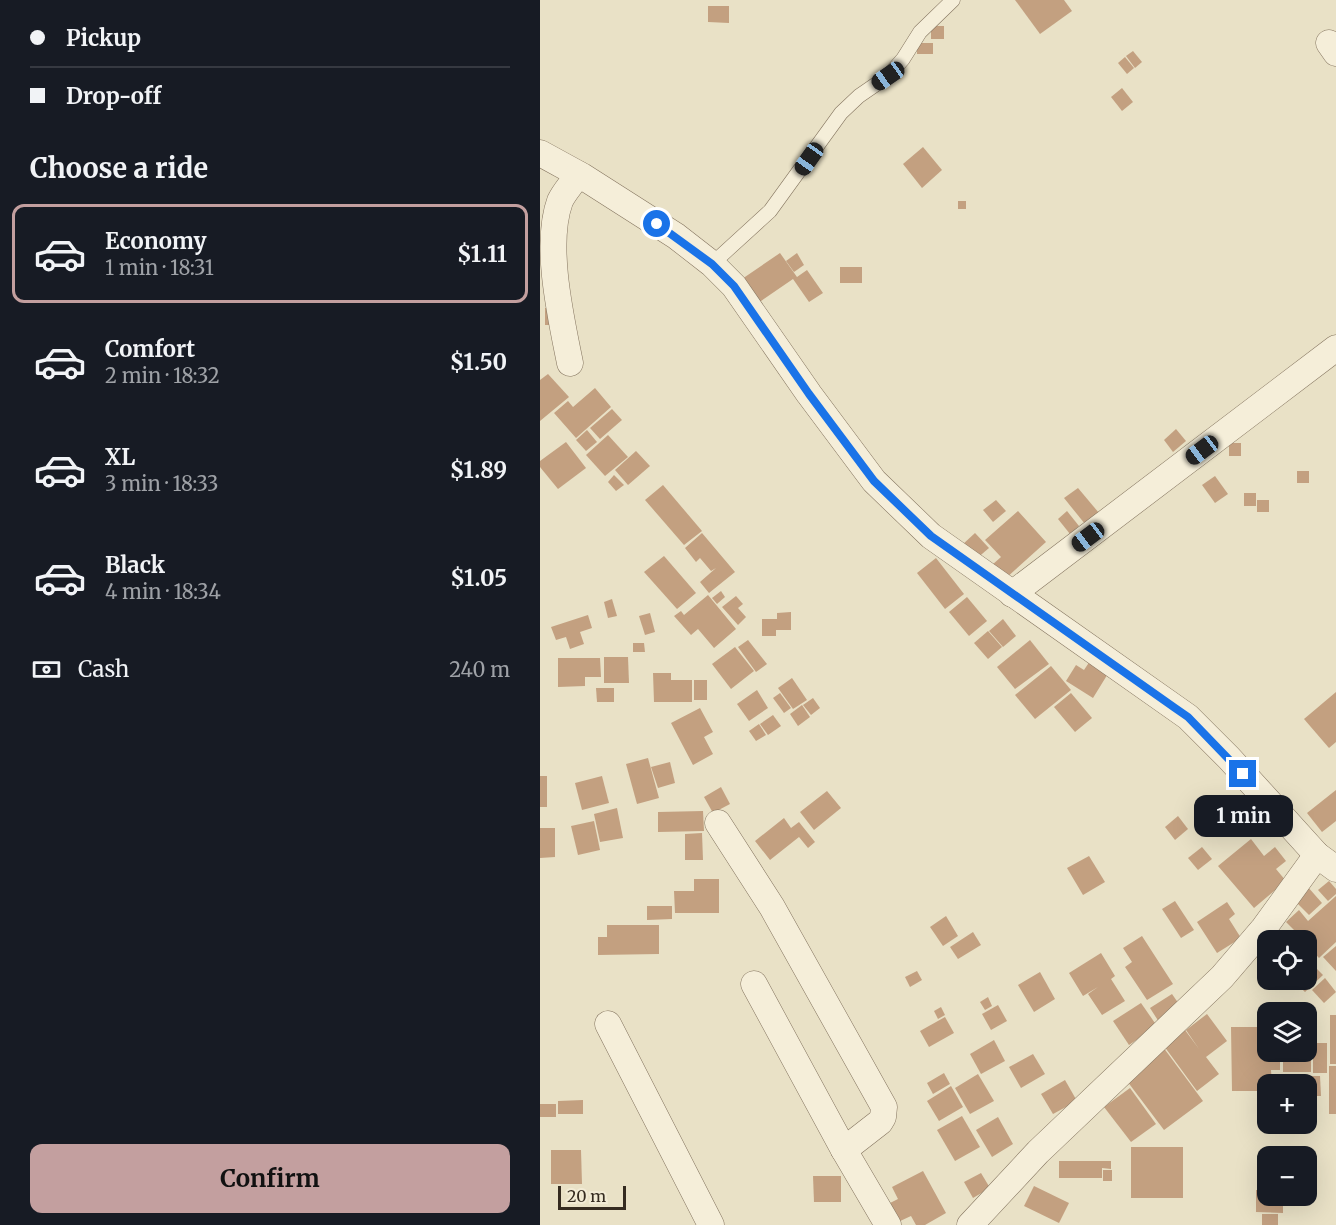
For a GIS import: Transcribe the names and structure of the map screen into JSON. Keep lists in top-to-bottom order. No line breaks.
{"scale_bar":"20 m","page":{"banner":["Pickup","Drop-off"],"heading":"Choose a ride","list":[{"name":"Economy","note":"1 min · 18:31","value":"$1.11"},{"name":"Comfort","note":"2 min · 18:32","value":"$1.50"},{"name":"XL","note":"3 min · 18:33","value":"$1.89"},{"name":"Black","note":"4 min · 18:34","value":"$1.05"}],"pay":["Cash","240 m"],"bubble":"1 min","map_buttons":["+","−"],"buttons":"Confirm","scale":"20 m"}}
